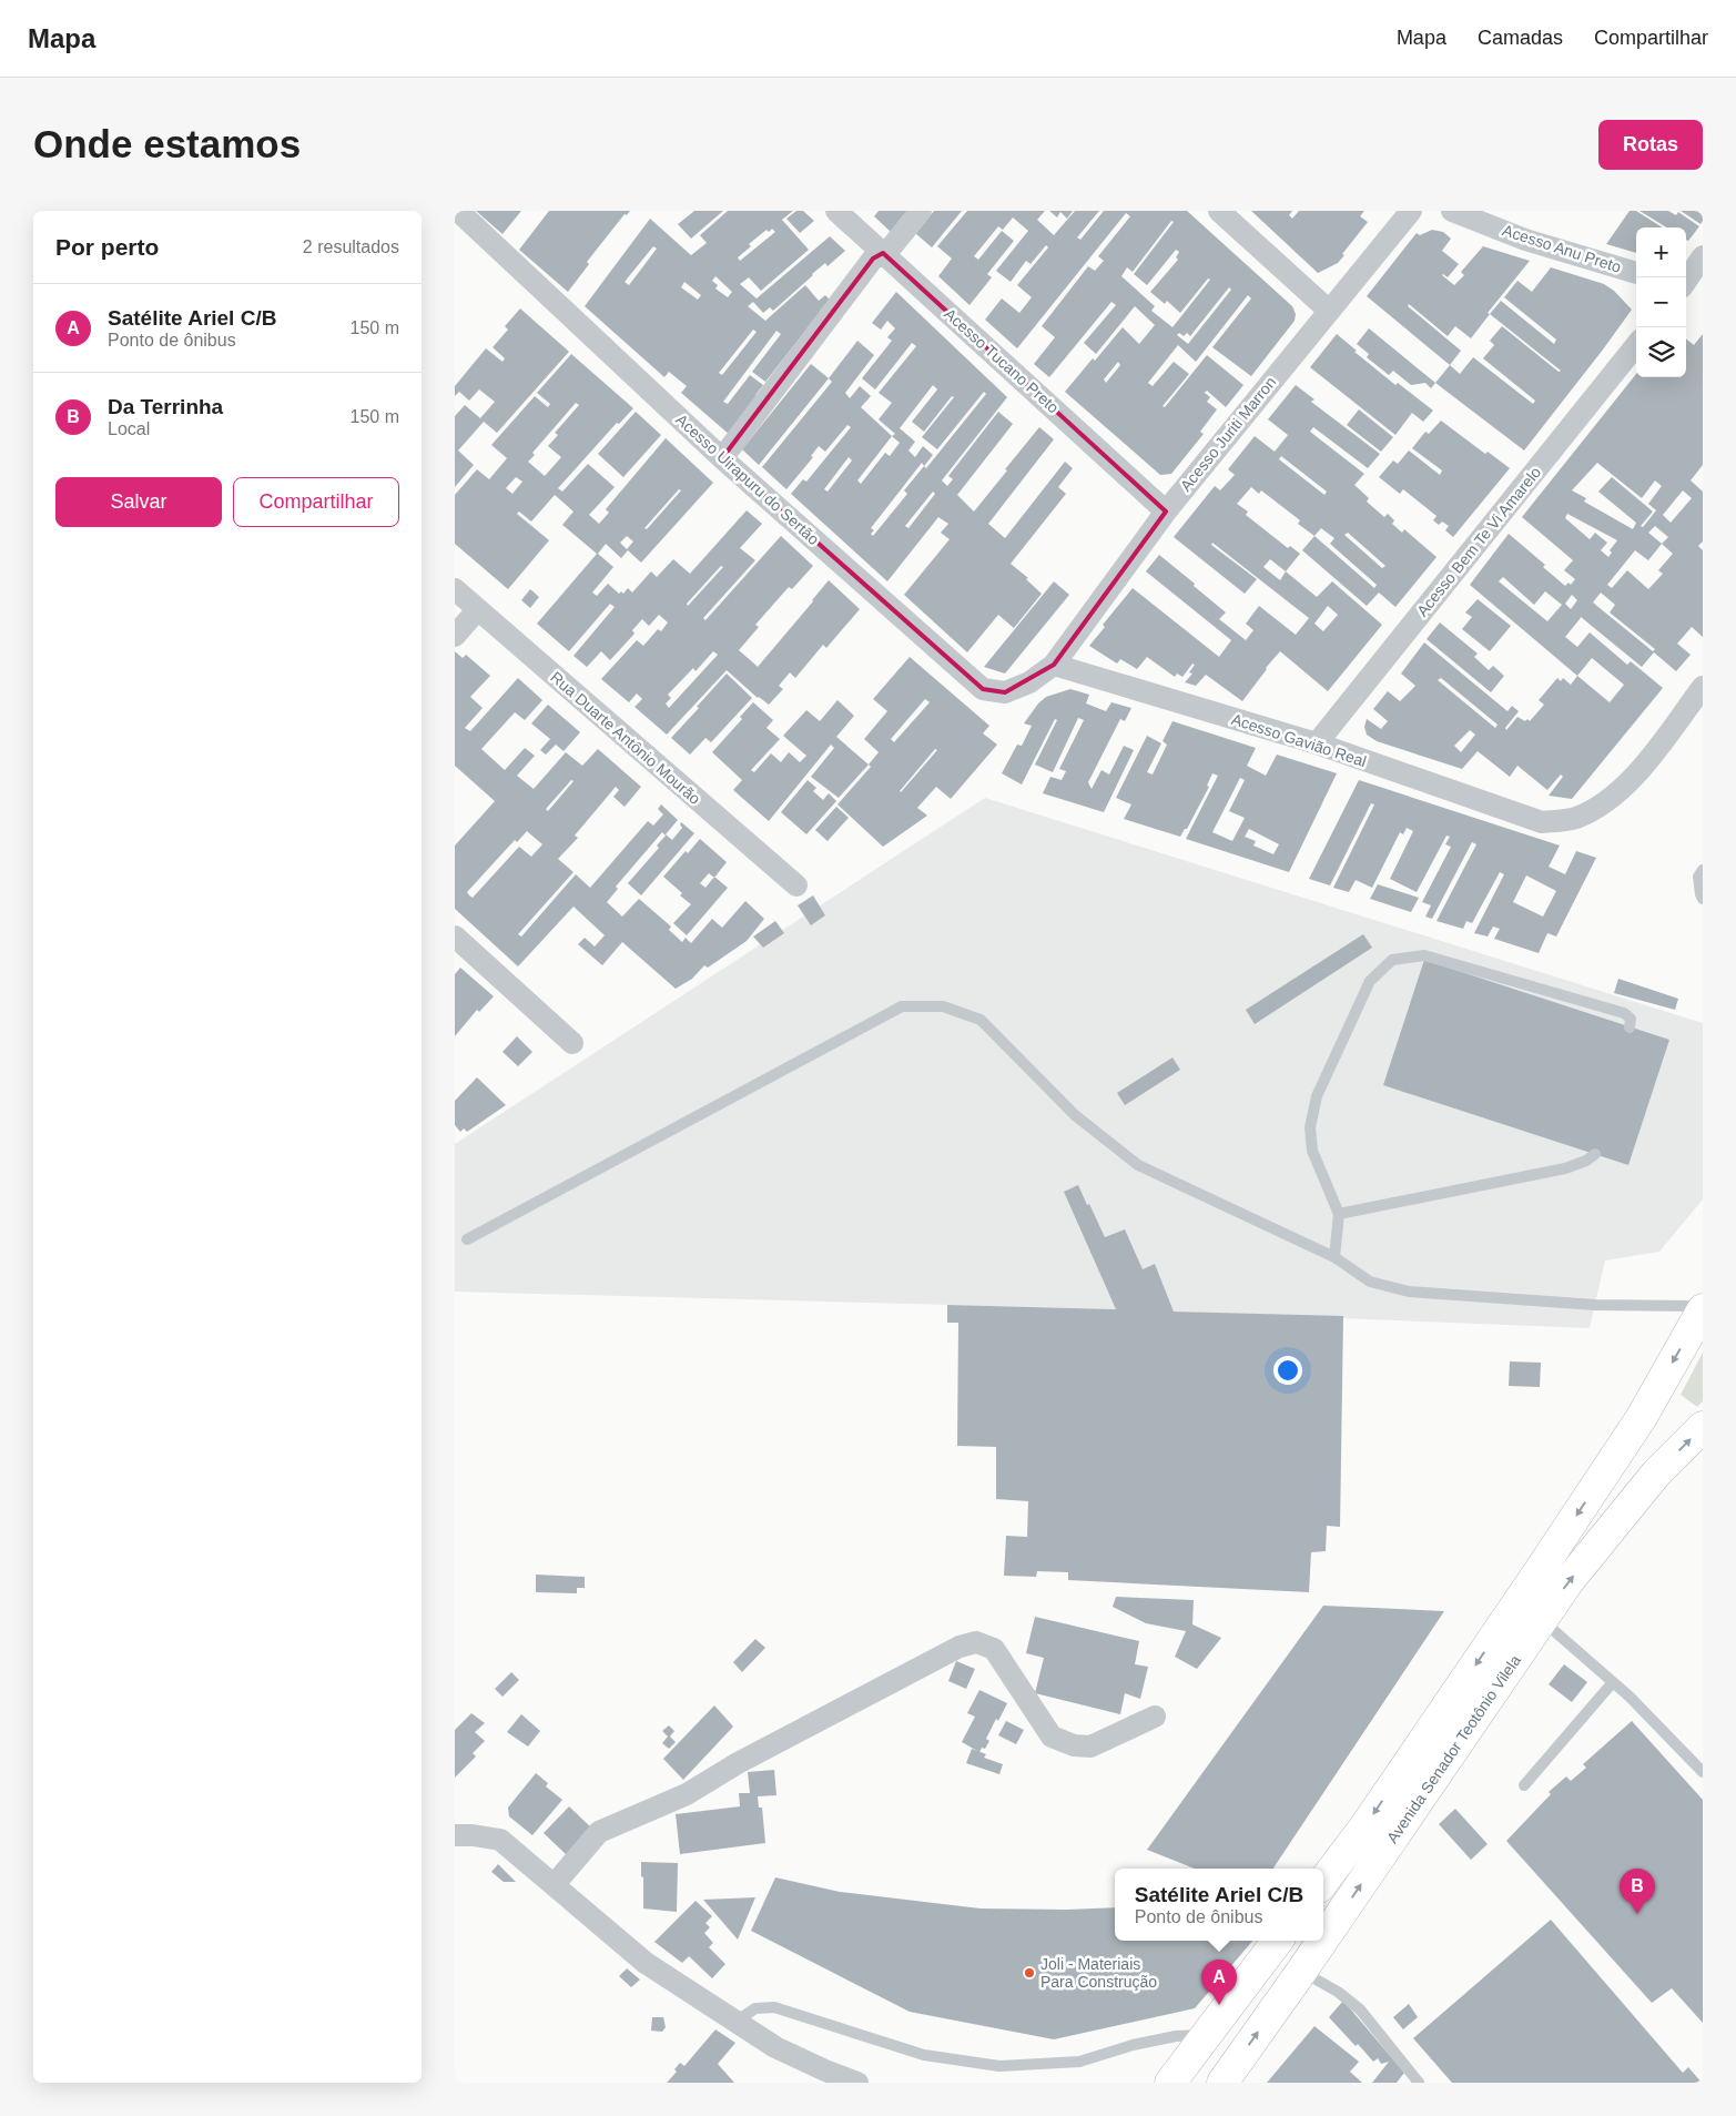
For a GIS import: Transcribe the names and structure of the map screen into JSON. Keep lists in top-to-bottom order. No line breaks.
{"streets":{"main road":["Avenida Senador Teotônio Vilela"],"street":["Acesso Anu Preto","Acesso Tucano Preto","Acesso Juriti Marron","Acesso Uirapuru do Sertão","Acesso Bem Te Vi Amarelo","Rua Duarte Antônio Mourão","Acesso Gavião Real"]},"crossings":[["Acesso Tucano Preto","Acesso Juriti Marron"],["Acesso Juriti Marron","Acesso Uirapuru do Sertão"],["Acesso Juriti Marron","Acesso Gavião Real"],["Acesso Uirapuru do Sertão","Acesso Gavião Real"],["Acesso Bem Te Vi Amarelo","Acesso Gavião Real"]],"places":["Joli - Materiais Para Construção"],"page":{"header":"Mapa","nav":["Mapa","Camadas","Compartilhar"],"buttons":["Rotas",["Salvar","Compartilhar"]],"title":"Onde estamos","heading":["Por perto","2 resultados"],"map_buttons":["+","−"],"list":[{"mark":"A","name":"Satélite Ariel C/B","note":"Ponto de ônibus","value":"150 m"},{"mark":"B","name":"Da Terrinha","note":"Local","value":"150 m"}],"popup":["Satélite Ariel C/B","Ponto de ônibus"],"pins":["B","A"]}}
